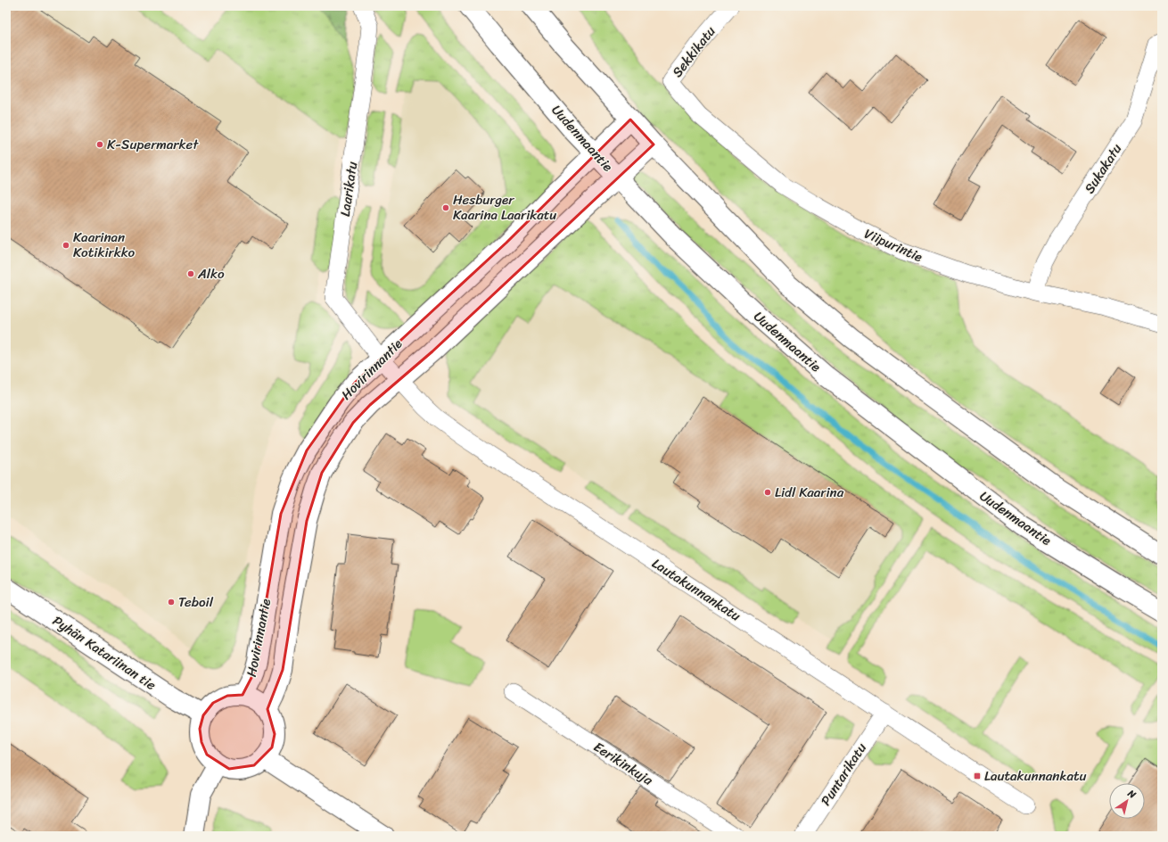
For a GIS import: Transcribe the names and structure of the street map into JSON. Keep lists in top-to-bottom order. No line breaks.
{"streets":{"street":["Sekkikatu","Uudenmaantie","Sukakatu","Laarikatu","Viipurintie","Hovirinnantie","Lautakunnankatu","Pyhän Katariinan tie","Eerikinkuja","Puntarikatu"]},"crossings":[["Sekkikatu","Viipurintie"],["Uudenmaantie","Hovirinnantie"],["Sukakatu","Viipurintie"],["Laarikatu","Hovirinnantie"],["Laarikatu","Lautakunnankatu"],["Hovirinnantie","Lautakunnankatu"],["Hovirinnantie","Pyhän Katariinan tie"],["Lautakunnankatu","Puntarikatu"]],"places":{"other":["K-Supermarket","Hesburger Kaarina Laarikatu","Kaarinan Kotikirkko","Alko","Lidl Kaarina","Teboil"],"transit":["Lautakunnankatu"]},"north":"top right"}
